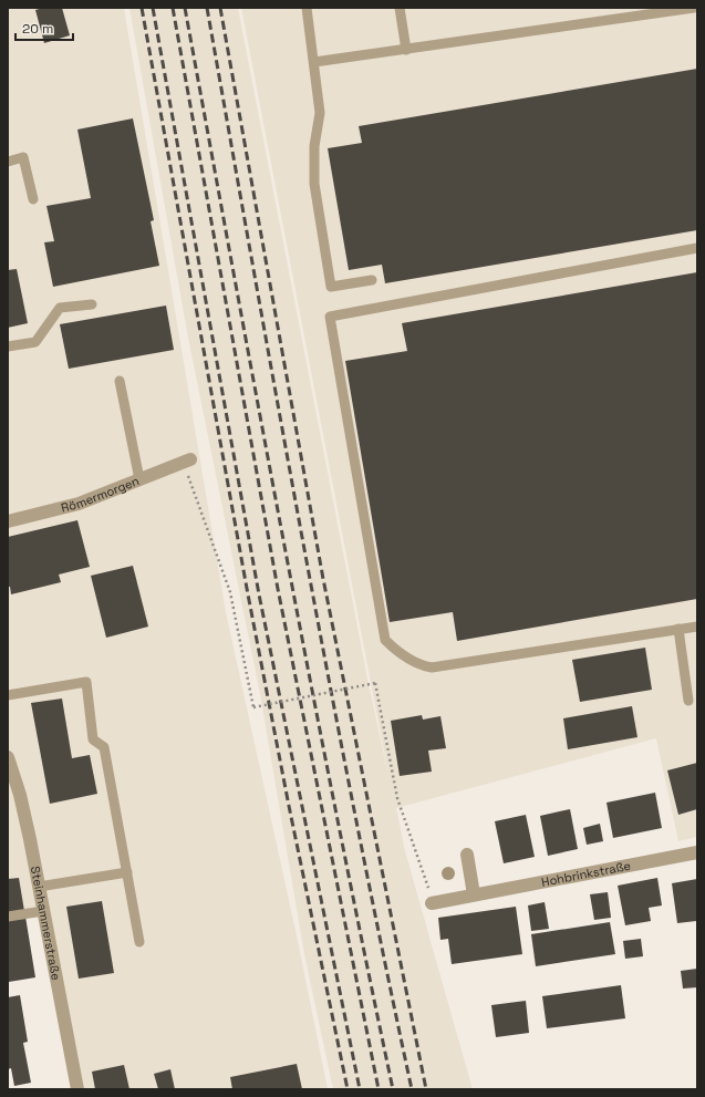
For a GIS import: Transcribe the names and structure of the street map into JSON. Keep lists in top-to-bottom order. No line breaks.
{"streets":{"street":["Römermorgen","Hohbrinkstraße","Steinhammerstraße"]},"scale_bar":"20 m"}
